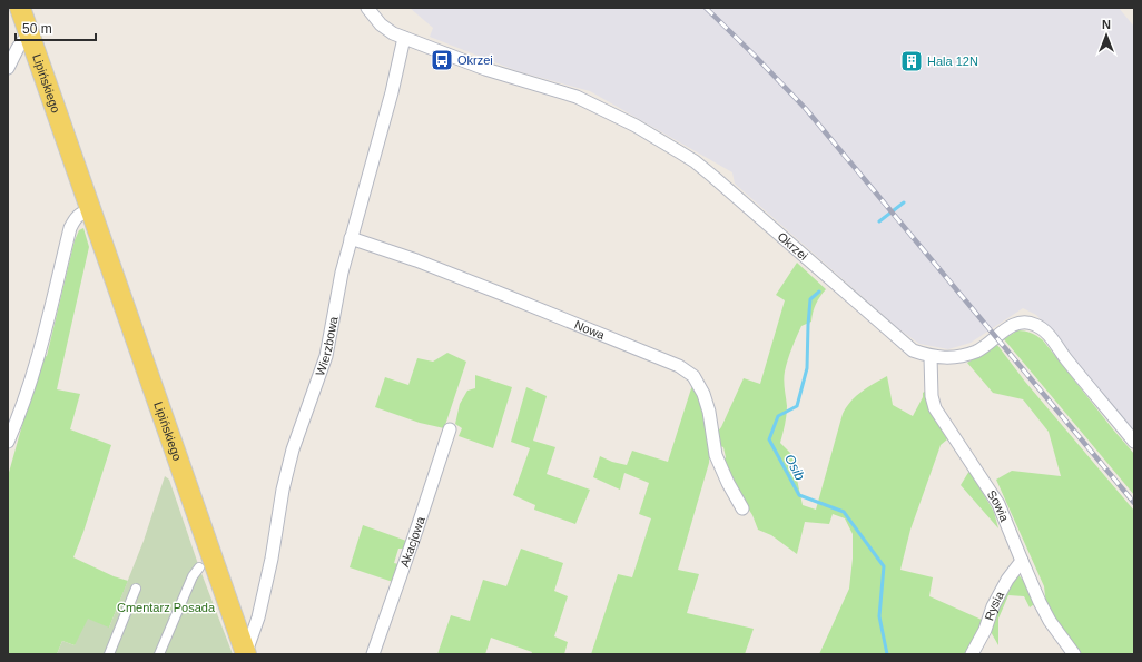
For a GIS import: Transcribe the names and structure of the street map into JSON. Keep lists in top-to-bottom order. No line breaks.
{"streets":{"main road":["Lipińskiego"],"street":["Okrzei","Nowa","Wierzbowa","Sowia","Akacjowa","Rysia"]},"crossings":[["Lipińskiego","Wierzbowa"],["Okrzei","Wierzbowa"],["Okrzei","Sowia"],["Nowa","Wierzbowa"],["Sowia","Rysia"]],"water":["Osib"],"parks":["Cmentarz Posada"],"places":{"bus stop":["Okrzei"],"building":["Hala 12N"]},"scale_bar":"50 m","north":"top"}
